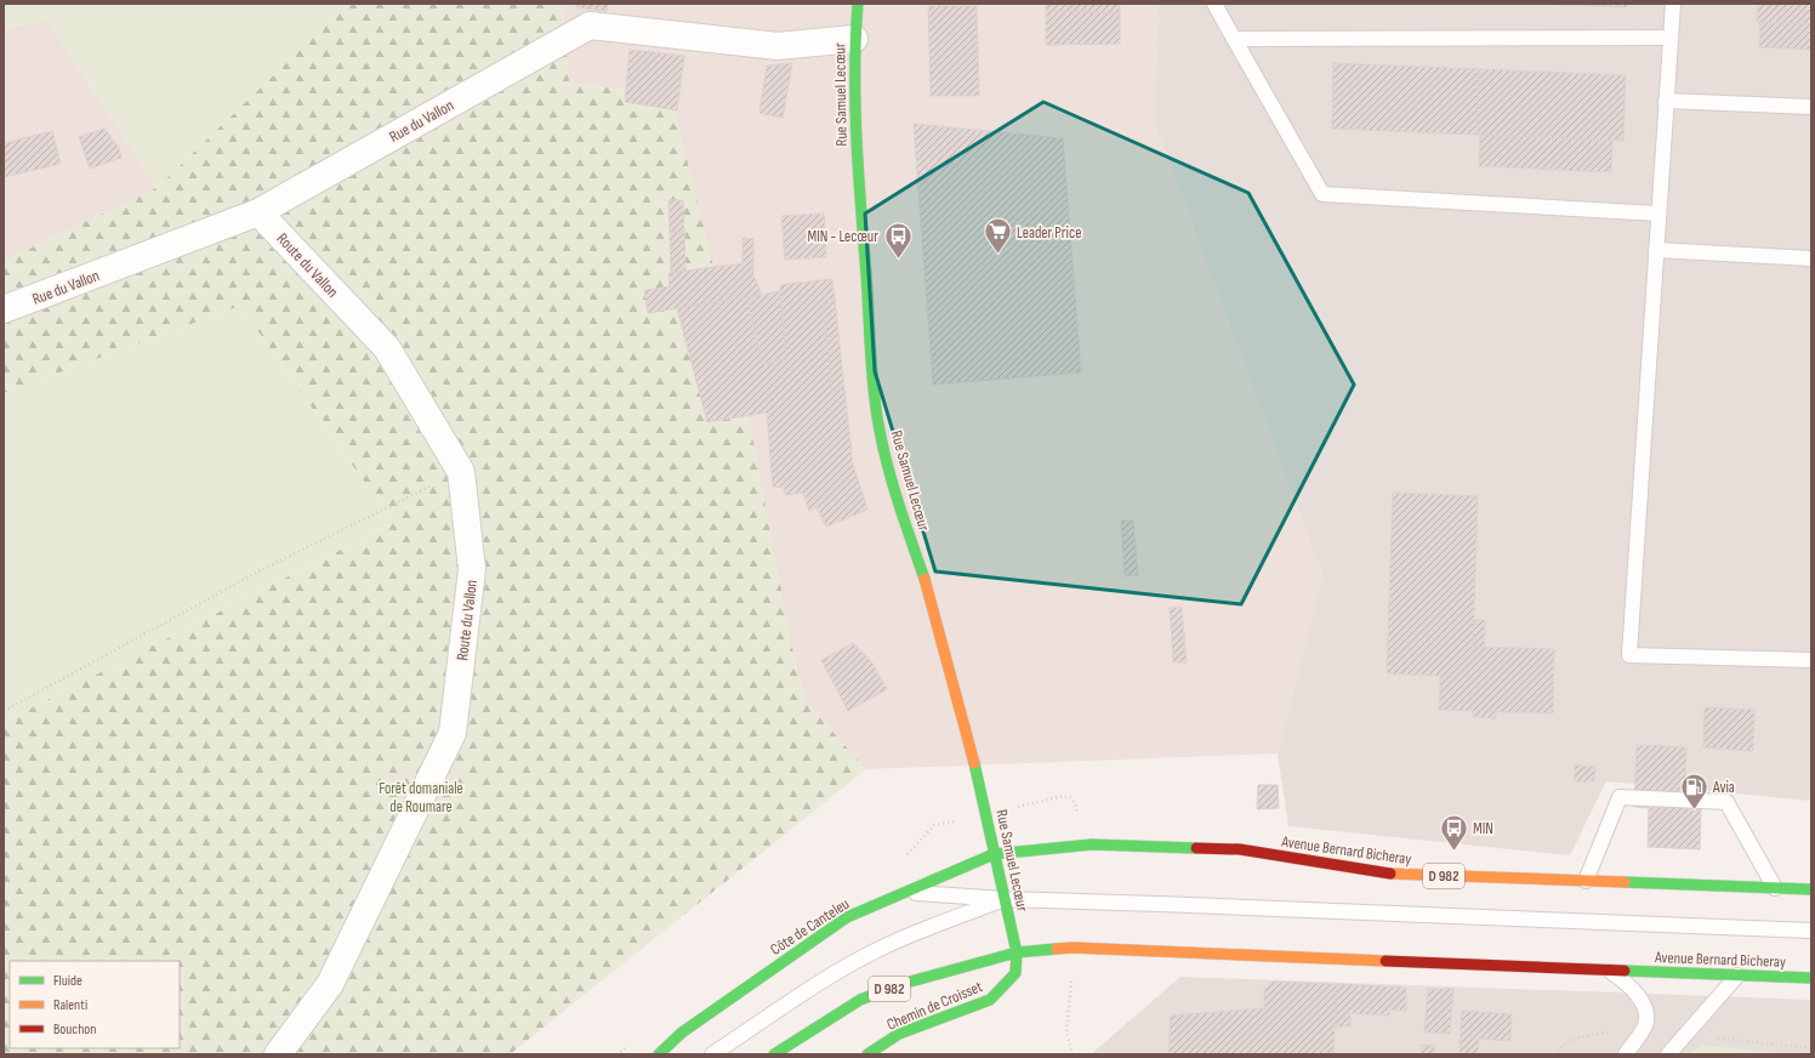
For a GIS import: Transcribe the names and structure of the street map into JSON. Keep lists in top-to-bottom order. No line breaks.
{"streets":{"main road":["Rue Samuel Lecœur","Avenue Bernard Bicheray","D 982","Côte de Canteleu","Chemin de Croisset"],"street":["Rue du Vallon","Route du Vallon"]},"crossings":[["Rue Samuel Lecœur","Rue du Vallon"],["Rue Samuel Lecœur","Avenue Bernard Bicheray"],["Rue Samuel Lecœur","D 982"],["Rue Samuel Lecœur","Côte de Canteleu"],["Rue Samuel Lecœur","Chemin de Croisset"],["Rue du Vallon","Route du Vallon"],["Avenue Bernard Bicheray","D 982"],["Avenue Bernard Bicheray","Côte de Canteleu"],["Avenue Bernard Bicheray","Chemin de Croisset"],["D 982","Chemin de Croisset"]],"parks":["Forêt domaniale de Roumare"],"places":{"supermarket":["Leader Price"],"bus stop":["MIN - Lecœur","MIN"],"fuel station":["Avia"]},"legend":["Fluide","Ralenti","Bouchon"]}
